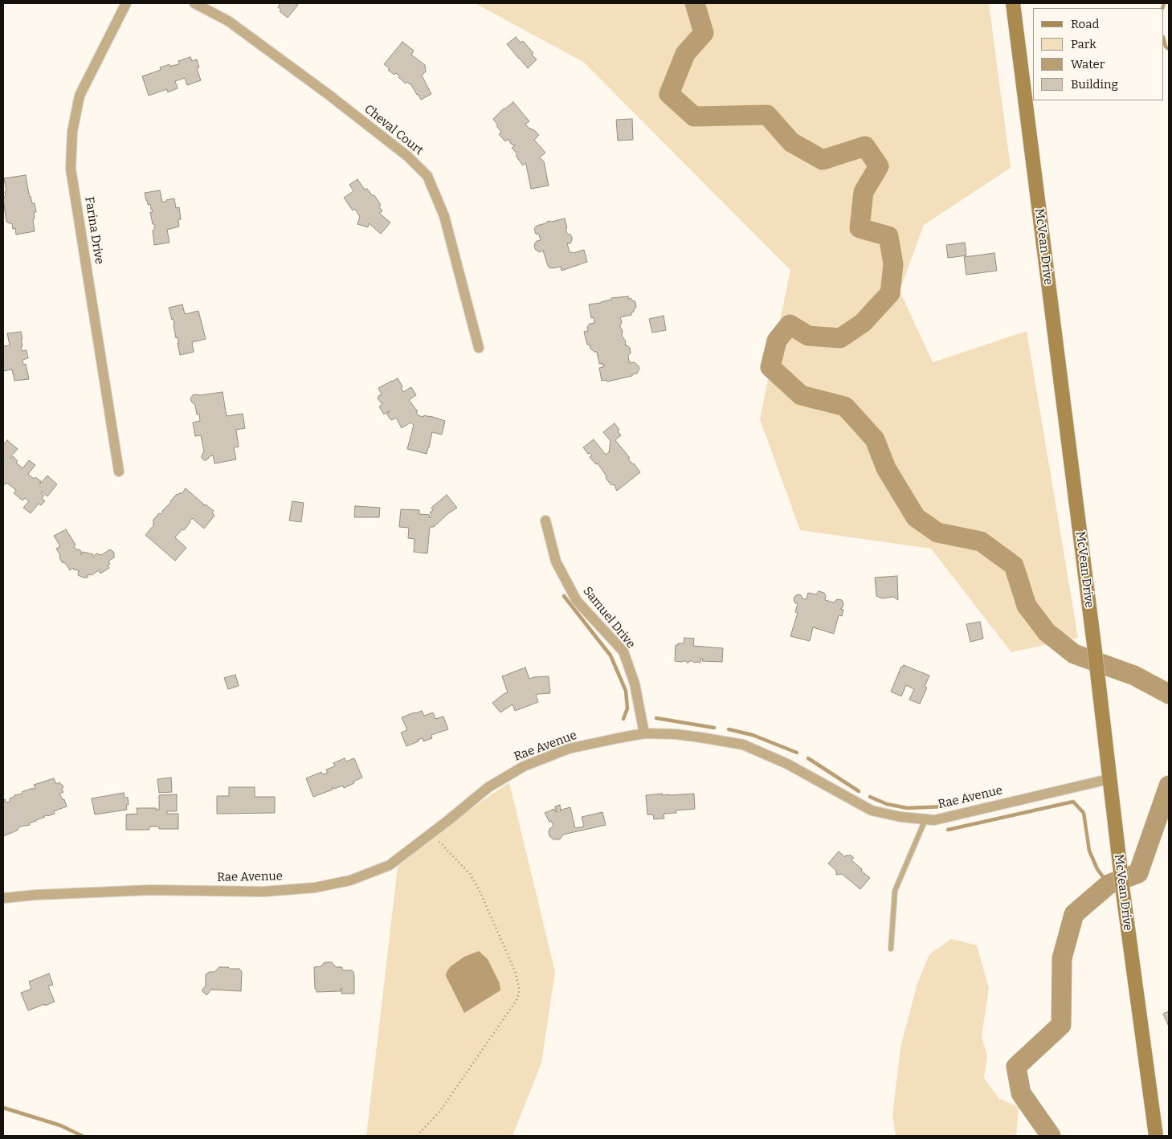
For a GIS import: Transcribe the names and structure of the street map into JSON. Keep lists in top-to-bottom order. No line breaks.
{"streets":{"main road":["McVean Drive"],"street":["Cheval Court","Farina Drive","Samuel Drive","Rae Avenue"]},"crossings":[["McVean Drive","Rae Avenue"],["Samuel Drive","Rae Avenue"]],"legend":["Road","Park","Water","Building"]}
